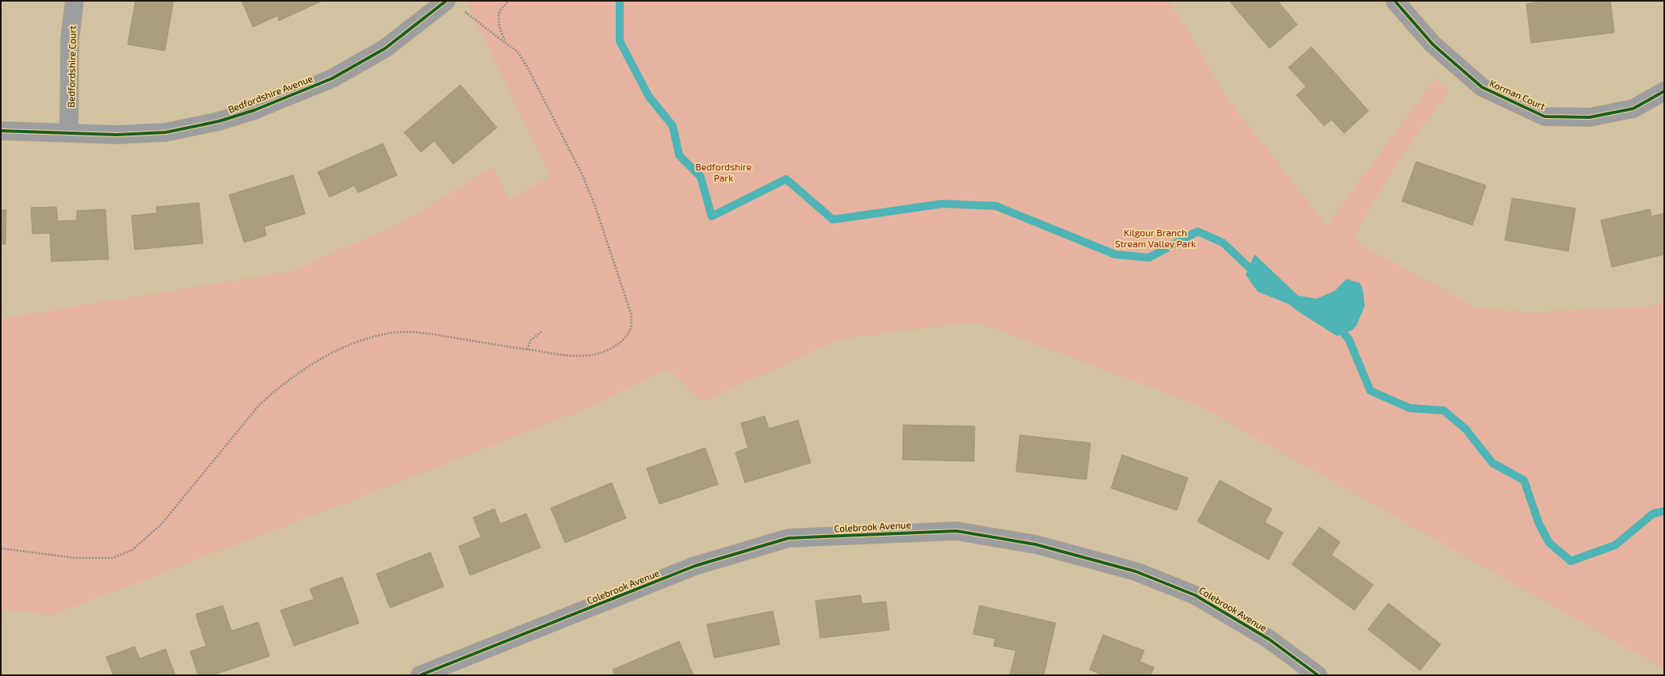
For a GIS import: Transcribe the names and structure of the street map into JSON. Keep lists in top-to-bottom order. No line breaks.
{"streets":{"street":["Bedfordshire Court","Bedfordshire Avenue","Korman Court","Colebrook Avenue"]},"crossings":[["Bedfordshire Court","Bedfordshire Avenue"]],"parks":["Bedfordshire Park","Kilgour Branch Stream Valley Park"]}
